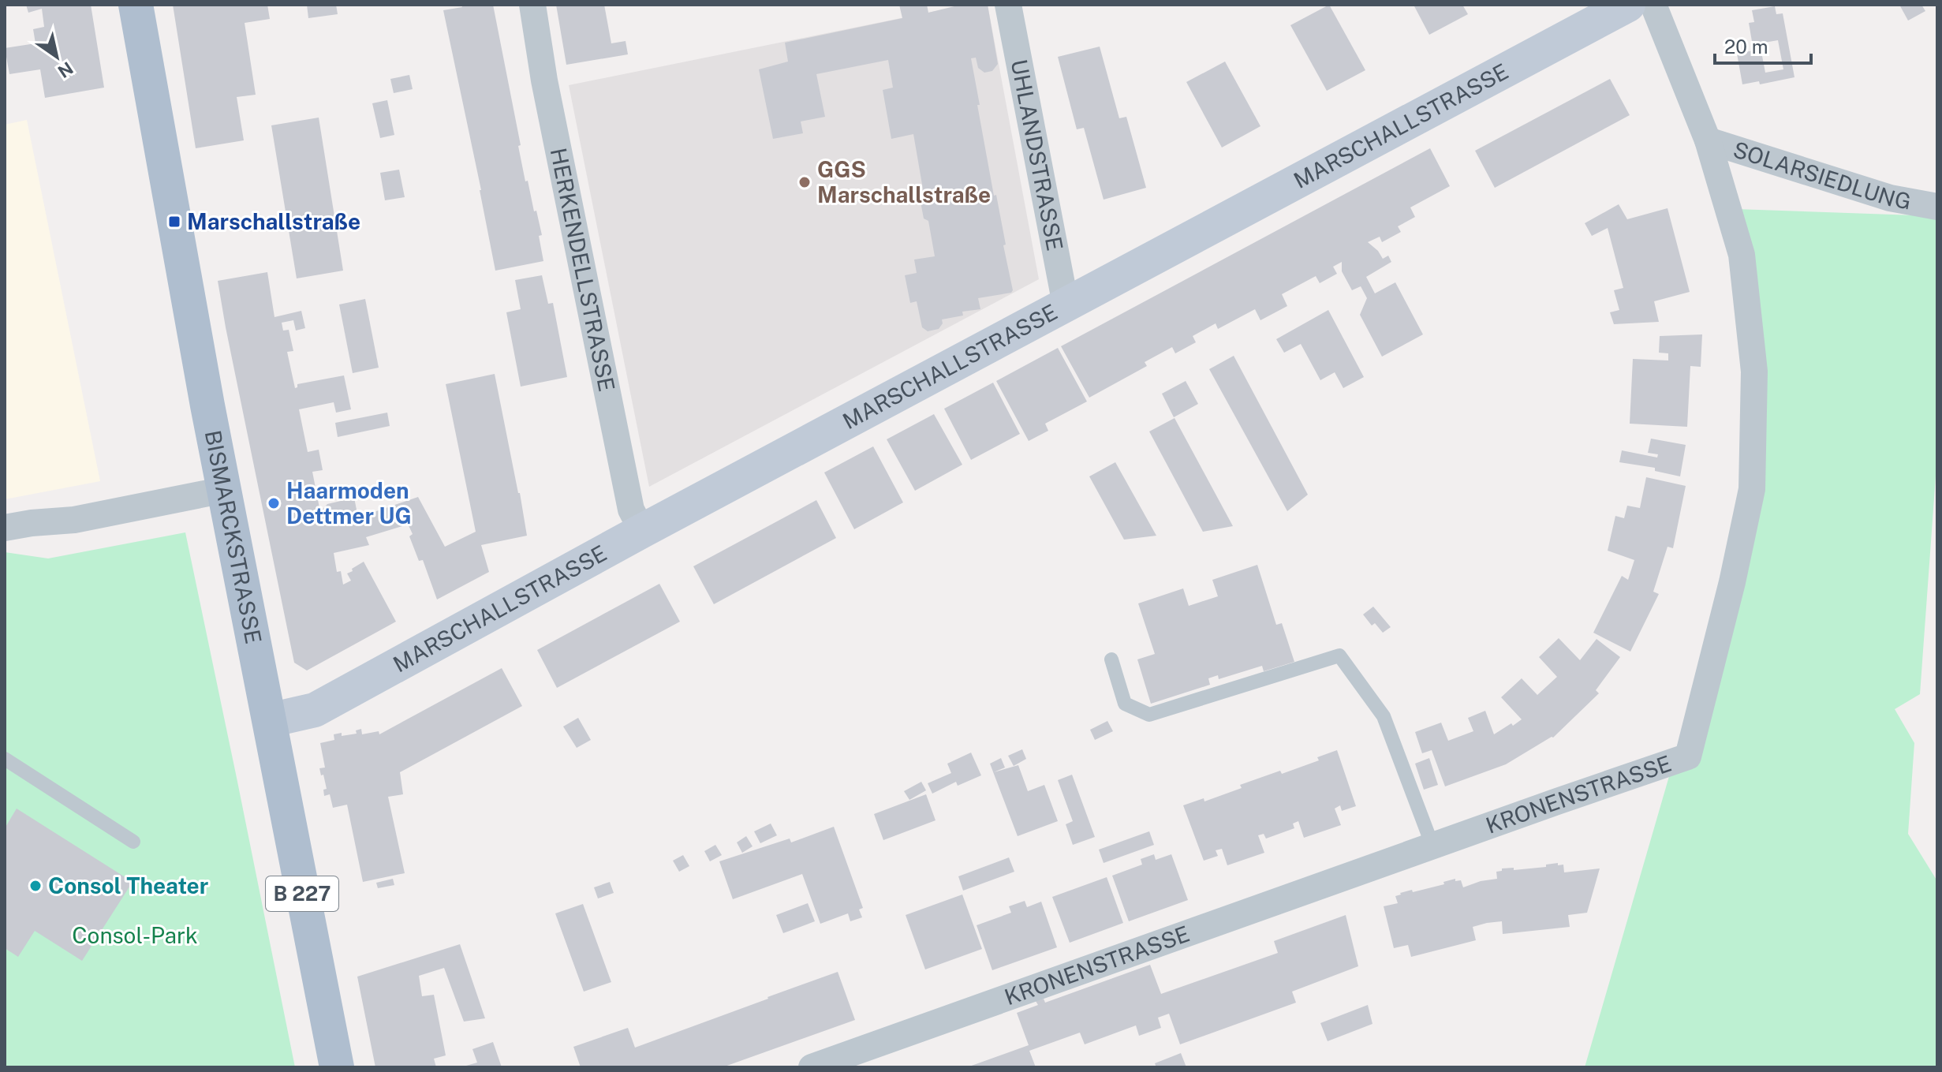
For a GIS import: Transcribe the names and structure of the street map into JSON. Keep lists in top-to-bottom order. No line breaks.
{"streets":{"main road":["BISMARCKSTRASSE","B 227"],"street":["MARSCHALLSTRASSE","UHLANDSTRASSE","SOLARSIEDLUNG","HERKENDELLSTRASSE","KRONENSTRASSE"]},"crossings":[["MARSCHALLSTRASSE","UHLANDSTRASSE"],["MARSCHALLSTRASSE","HERKENDELLSTRASSE"],["MARSCHALLSTRASSE","BISMARCKSTRASSE"],["SOLARSIEDLUNG","KRONENSTRASSE"]],"parks":["Consol-Park"],"places":{"other":["GGS Marschallstraße","Haarmoden Dettmer UG","Consol Theater"],"transit":["Marschallstraße"]},"scale_bar":"20 m","north":"bottom right"}
